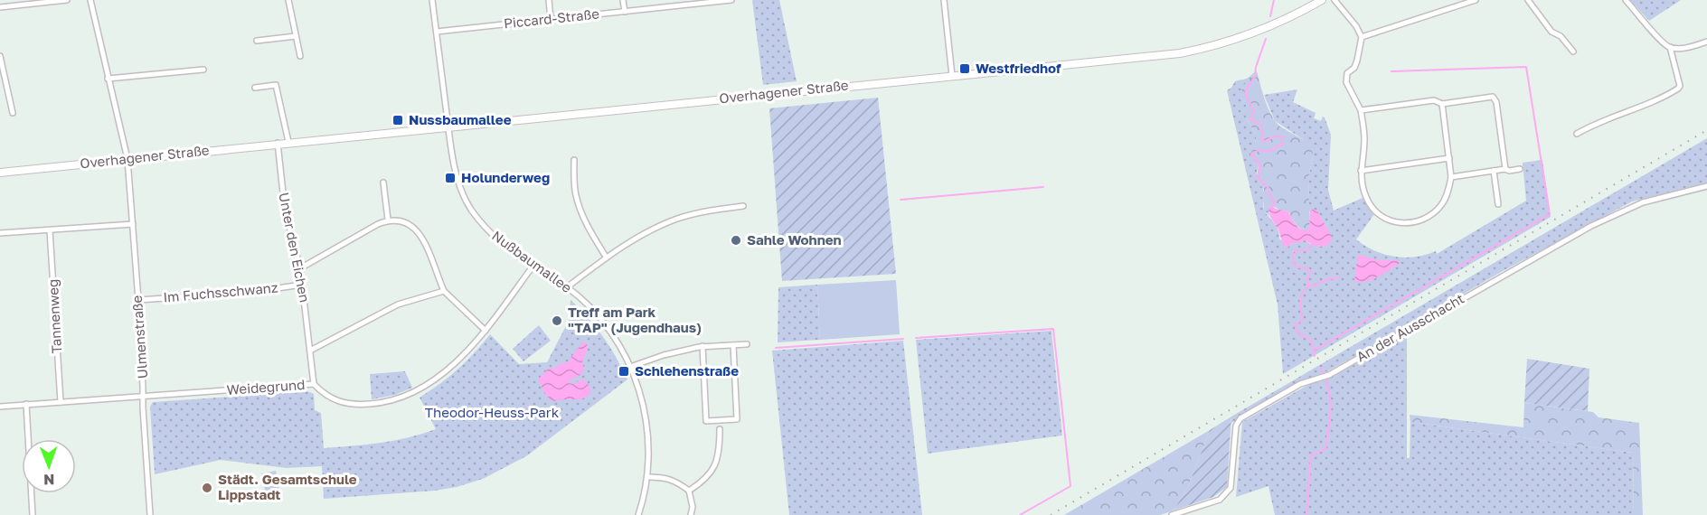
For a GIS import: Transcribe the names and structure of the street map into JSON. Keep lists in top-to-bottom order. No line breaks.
{"streets":{"main road":["Overhagener Straße"],"street":["Piccard-Straße","Unter den Eichen","Nußbaumallee","Im Fuchsschwanz","Tannenweg","An der Ausschacht","Ulmenstraße","Weidegrund"]},"crossings":[["Piccard-Straße","Nußbaumallee"],["Overhagener Straße","Unter den Eichen"],["Overhagener Straße","Nußbaumallee"],["Overhagener Straße","Ulmenstraße"],["Unter den Eichen","Im Fuchsschwanz"],["Unter den Eichen","Weidegrund"],["Nußbaumallee","Weidegrund"],["Im Fuchsschwanz","Ulmenstraße"],["Tannenweg","Weidegrund"],["Ulmenstraße","Weidegrund"]],"parks":["Theodor-Heuss-Park"],"places":{"transit":["Westfriedhof","Nussbaumallee","Holunderweg","Schlehenstraße"],"other":["Sahle Wohnen","Treff am Park \"TAP\" (Jugendhaus)","Städt. Gesamtschule Lippstadt"]},"north":"bottom"}
